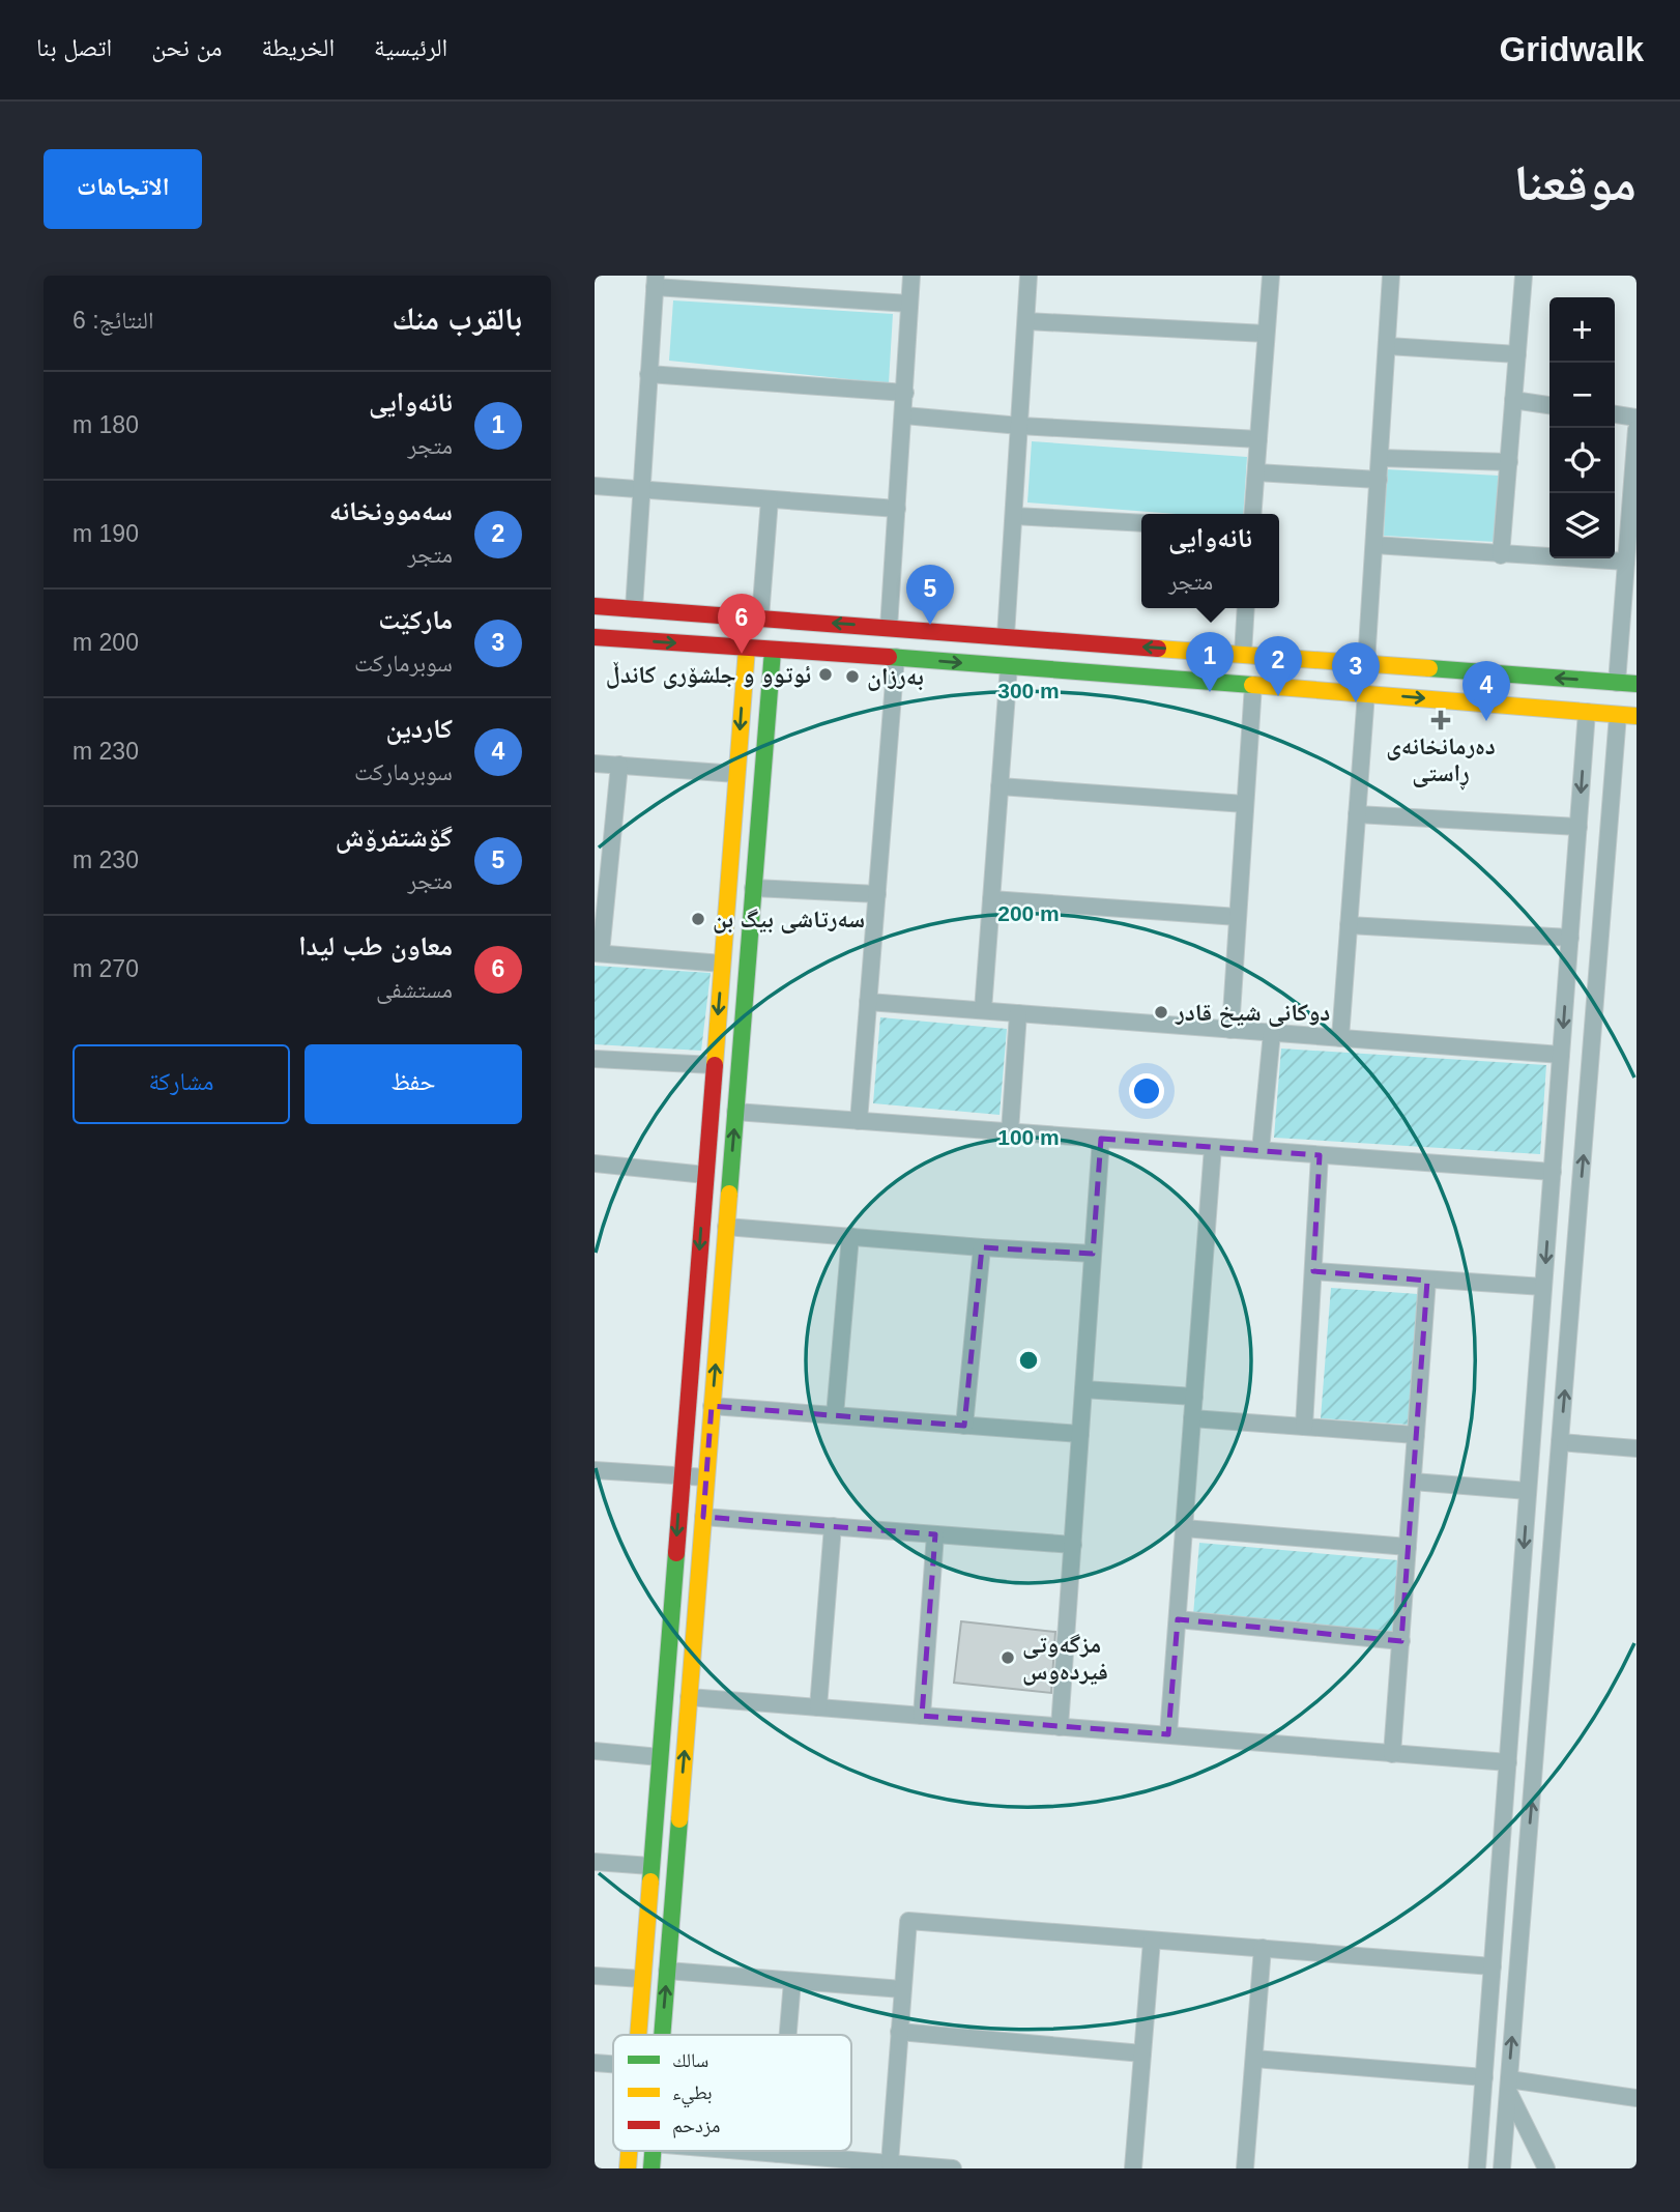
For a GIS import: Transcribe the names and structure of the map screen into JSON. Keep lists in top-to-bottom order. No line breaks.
{"places":{"other":["ئوتوو و جلشۆری کاندڵ","بەرزان","سەرتاشی بیگ بن","دوکانی شیخ قادر","مزگە‌وتی فیردە‌وس"],"health":["دەرمانخانەی ڕاستی"]},"legend":["سالك","بطيء","مزدحم"],"page":{"header":"Gridwalk","nav":["الرئيسية","الخريطة","من نحن","اتصل بنا"],"title":"موقعنا","buttons":["الاتجاهات",["حفظ","مشاركة"]],"heading":["بالقرب منك","النتائج: 6"],"map_buttons":["+","−"],"list":[{"mark":"1","name":"نانەوایی","note":"متجر","value":"180 m"},{"mark":"2","name":"سەموونخانە","note":"متجر","value":"190 m"},{"mark":"3","name":"مارکێت","note":"سوبرماركت","value":"200 m"},{"mark":"4","name":"كاردين","note":"سوبرماركت","value":"230 m"},{"mark":"5","name":"گۆشتفرۆش","note":"متجر","value":"230 m"},{"mark":"6","name":"معاون طب لیدا","note":"مستشفى","value":"270 m"}],"popup":["نانەوایی","متجر"],"pins":["5","6","1","2","3","4"]},"rings":["300 m","200 m","100 m"]}
